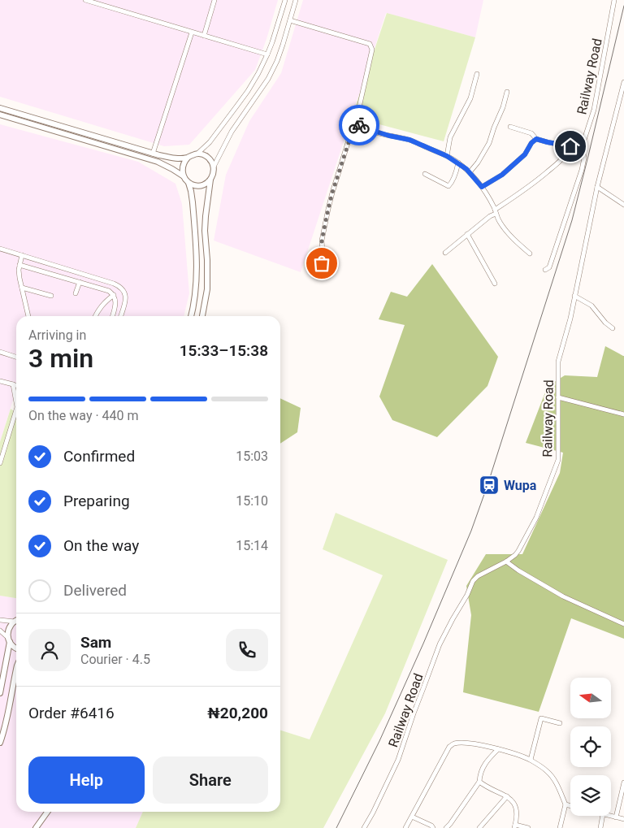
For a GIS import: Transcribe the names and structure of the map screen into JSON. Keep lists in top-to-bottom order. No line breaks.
{"streets":{"street":["Railway Road"]},"places":{"station":["Wupa"]},"north":"left","page":{"heading":["3 min","Arriving in","15:33–15:38"],"panel":["Sam","Courier · 4.5","Order #6416","₦20,200"],"bar":"On the way · 440 m","list":[["Confirmed","15:03"],["Preparing","15:10"],["On the way","15:14"],"Delivered"],"buttons":["Help","Share"]}}
